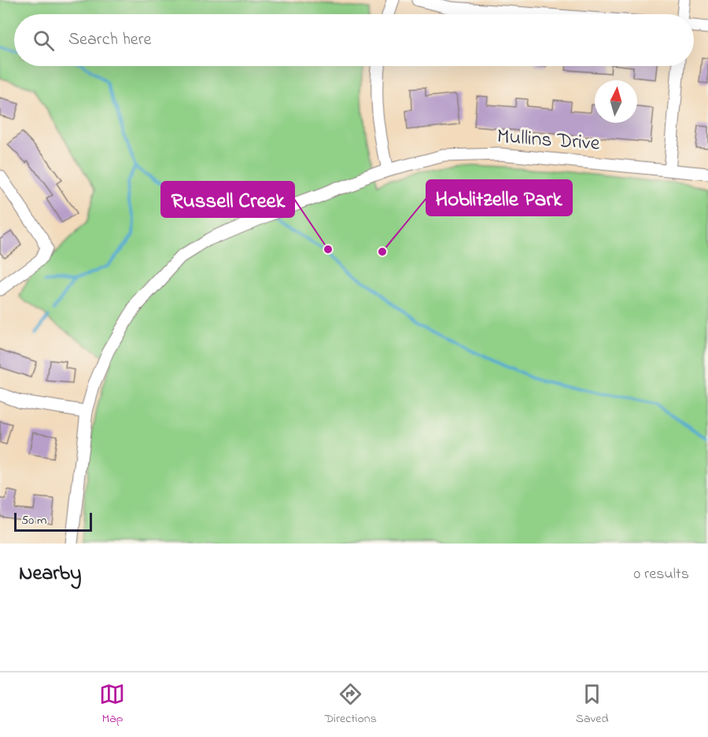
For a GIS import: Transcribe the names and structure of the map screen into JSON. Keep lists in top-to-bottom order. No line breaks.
{"streets":{"street":["Mullins Drive"]},"places":["Russell Creek","Hoblitzelle Park"],"scale_bar":"50 m","north":"top","page":{"search":"Search here","scale":"50 m","heading":["Nearby","0 results"],"nav":["Map","Directions","Saved"]}}
